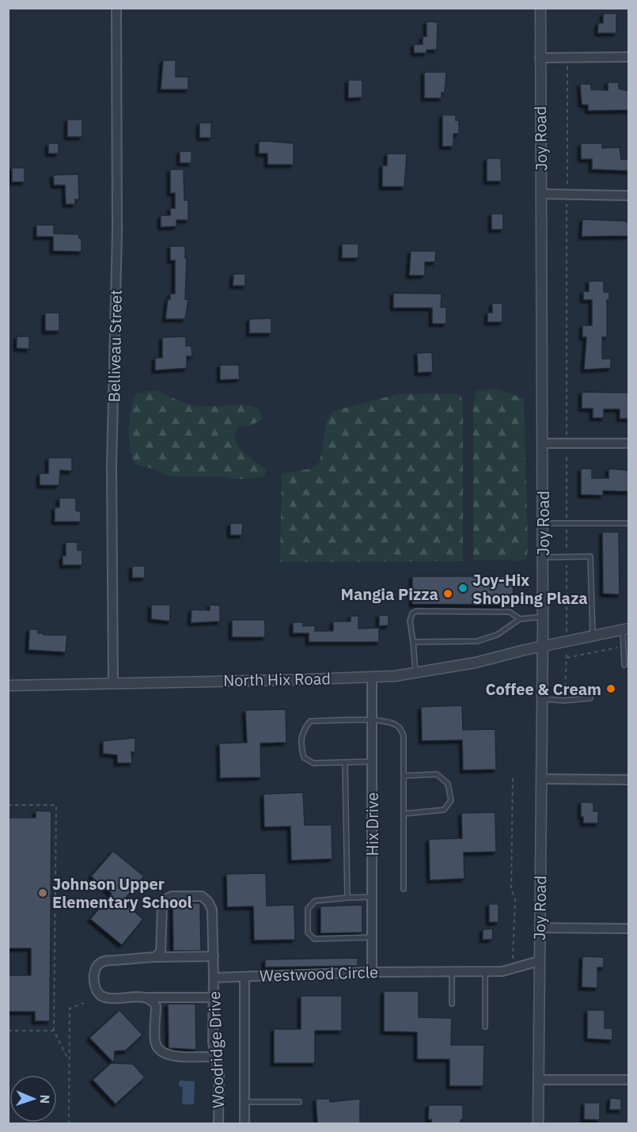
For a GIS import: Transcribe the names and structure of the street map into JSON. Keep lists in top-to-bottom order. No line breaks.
{"streets":{"street":["Joy Road","Belliveau Street","North Hix Road","Hix Drive","Westwood Circle","Woodridge Drive"]},"crossings":[["Joy Road","North Hix Road"],["Joy Road","Westwood Circle"],["Belliveau Street","North Hix Road"],["North Hix Road","Hix Drive"],["Hix Drive","Westwood Circle"],["Westwood Circle","Woodridge Drive"]],"places":["Joy-Hix Shopping Plaza","Mangia Pizza","Coffee & Cream","Johnson Upper Elementary School"],"north":"right"}
